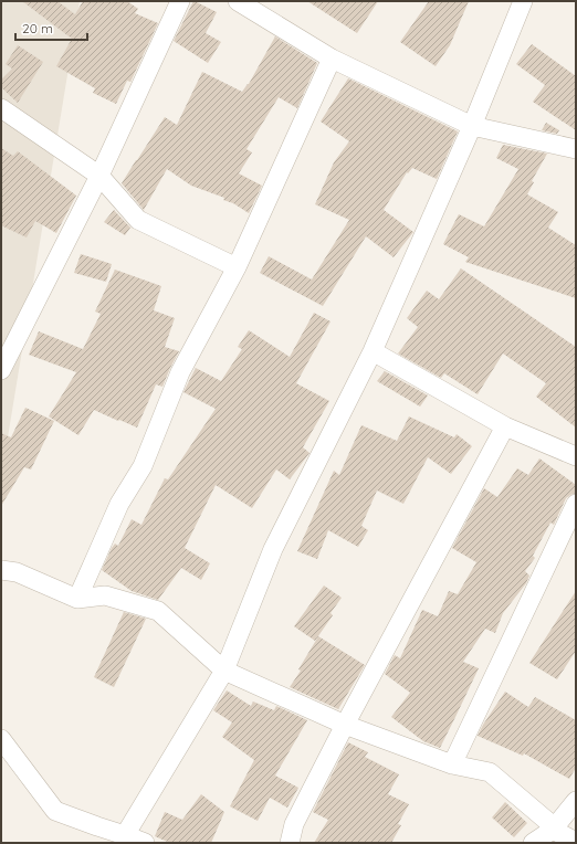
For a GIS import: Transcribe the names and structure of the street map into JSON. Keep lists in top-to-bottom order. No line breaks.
{"scale_bar":"20 m"}
